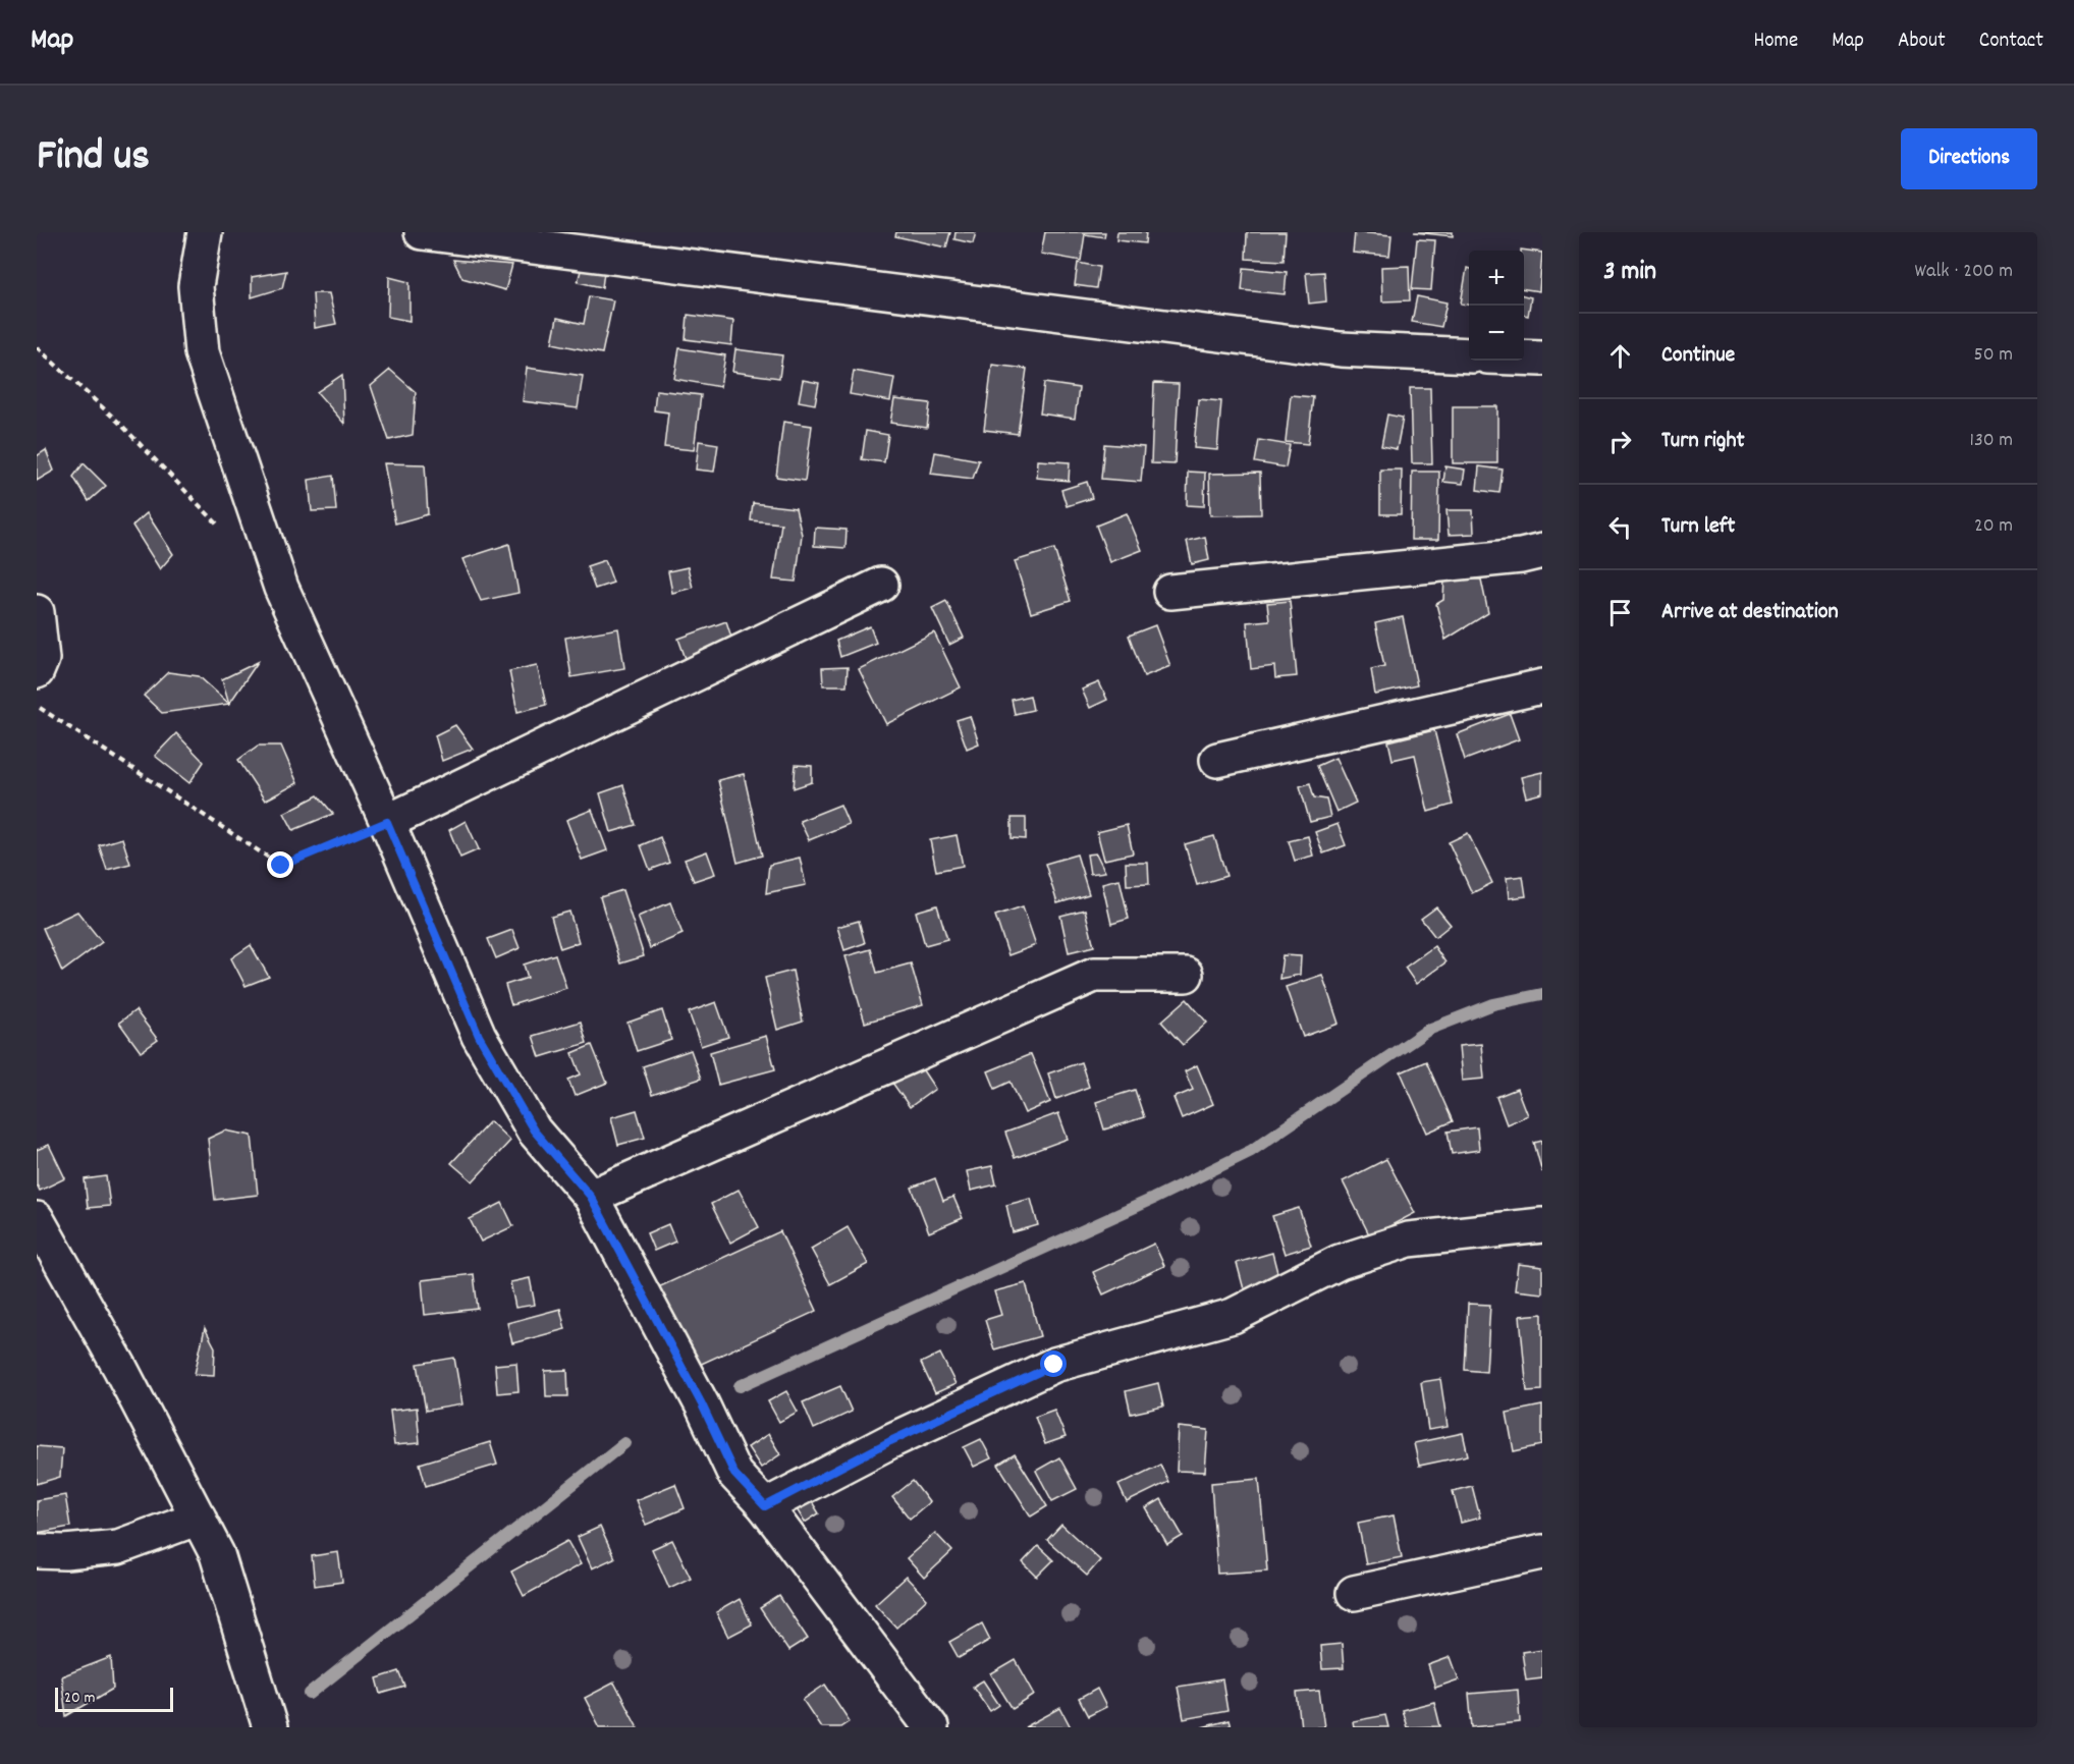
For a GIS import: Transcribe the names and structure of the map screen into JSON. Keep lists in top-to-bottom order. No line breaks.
{"scale_bar":"20 m","page":{"header":"Map","nav":["Home","Map","About","Contact"],"title":"Find us","buttons":"Directions","heading":["3 min","Walk · 200 m"],"map_buttons":["+","−"],"list":[["Continue","50 m"],["Turn right","130 m"],["Turn left","20 m"],"Arrive at destination"],"scale":"20 m"}}
